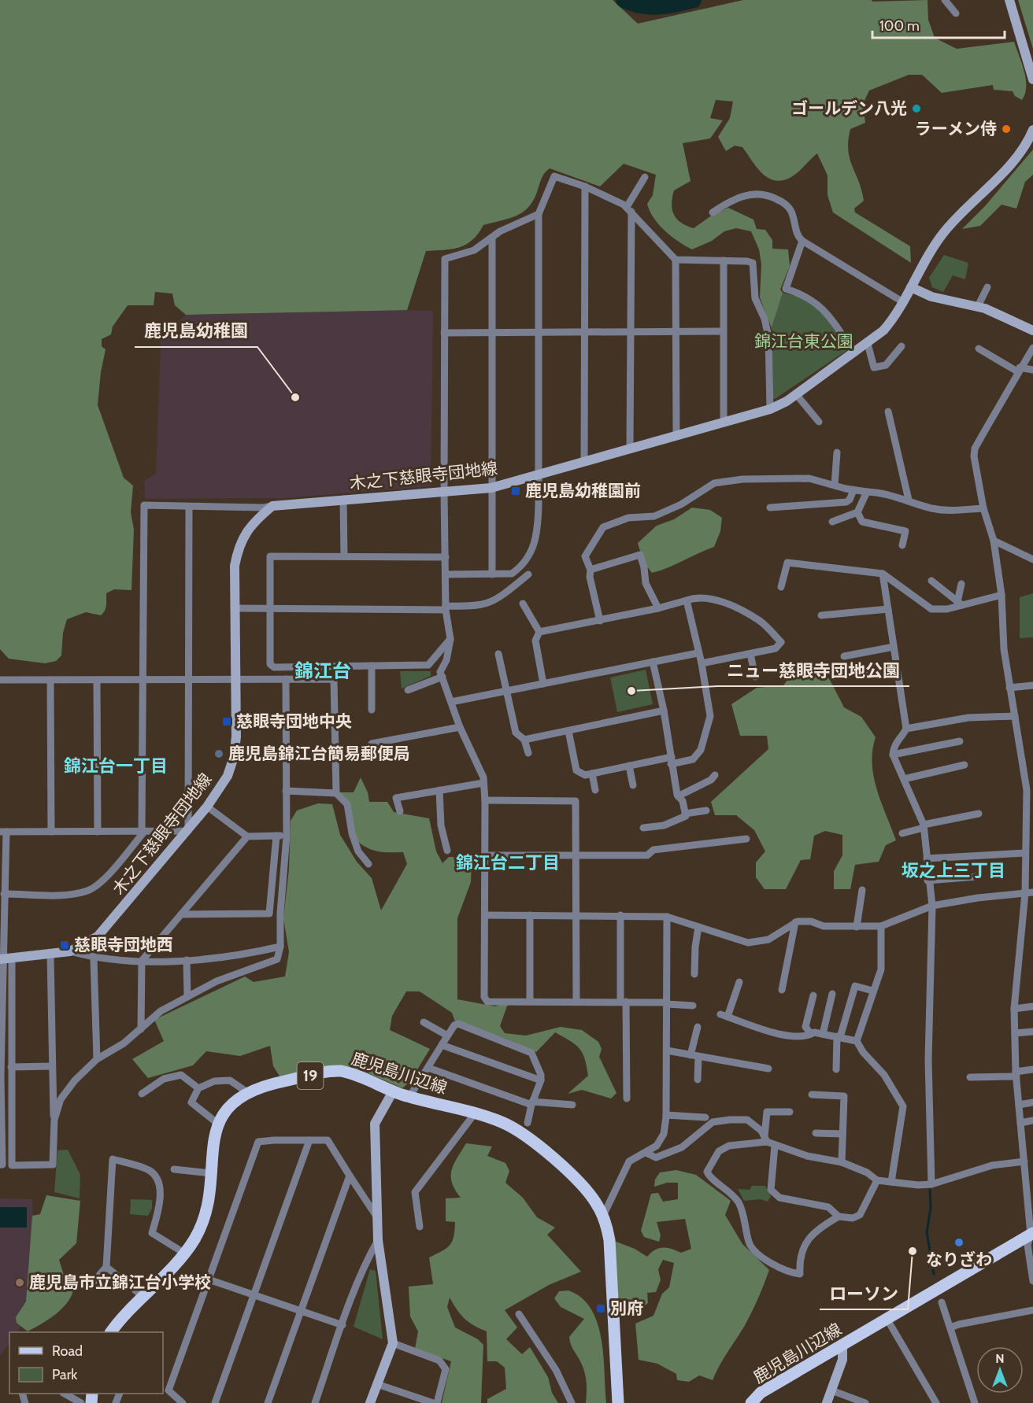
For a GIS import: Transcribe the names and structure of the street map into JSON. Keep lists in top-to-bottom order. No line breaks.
{"streets":{"main road":["鹿児島川辺線","19"],"street":["木之下慈眼寺団地線"]},"districts":["錦江台","錦江台一丁目","錦江台二丁目","坂之上三丁目"],"parks":["錦江台東公園"],"places":{"other":["ゴールデン八光","ラーメン侍","鹿児島幼稚園","ニュー慈眼寺団地公園","鹿児島錦江台簡易郵便局","なりざわ","ローソン","鹿児島市立錦江台小学校"],"transit":["鹿児島幼稚園前","慈眼寺団地中央","慈眼寺団地西","別府"]},"legend":["Road","Park"],"scale_bar":"100 m","north":"top"}
